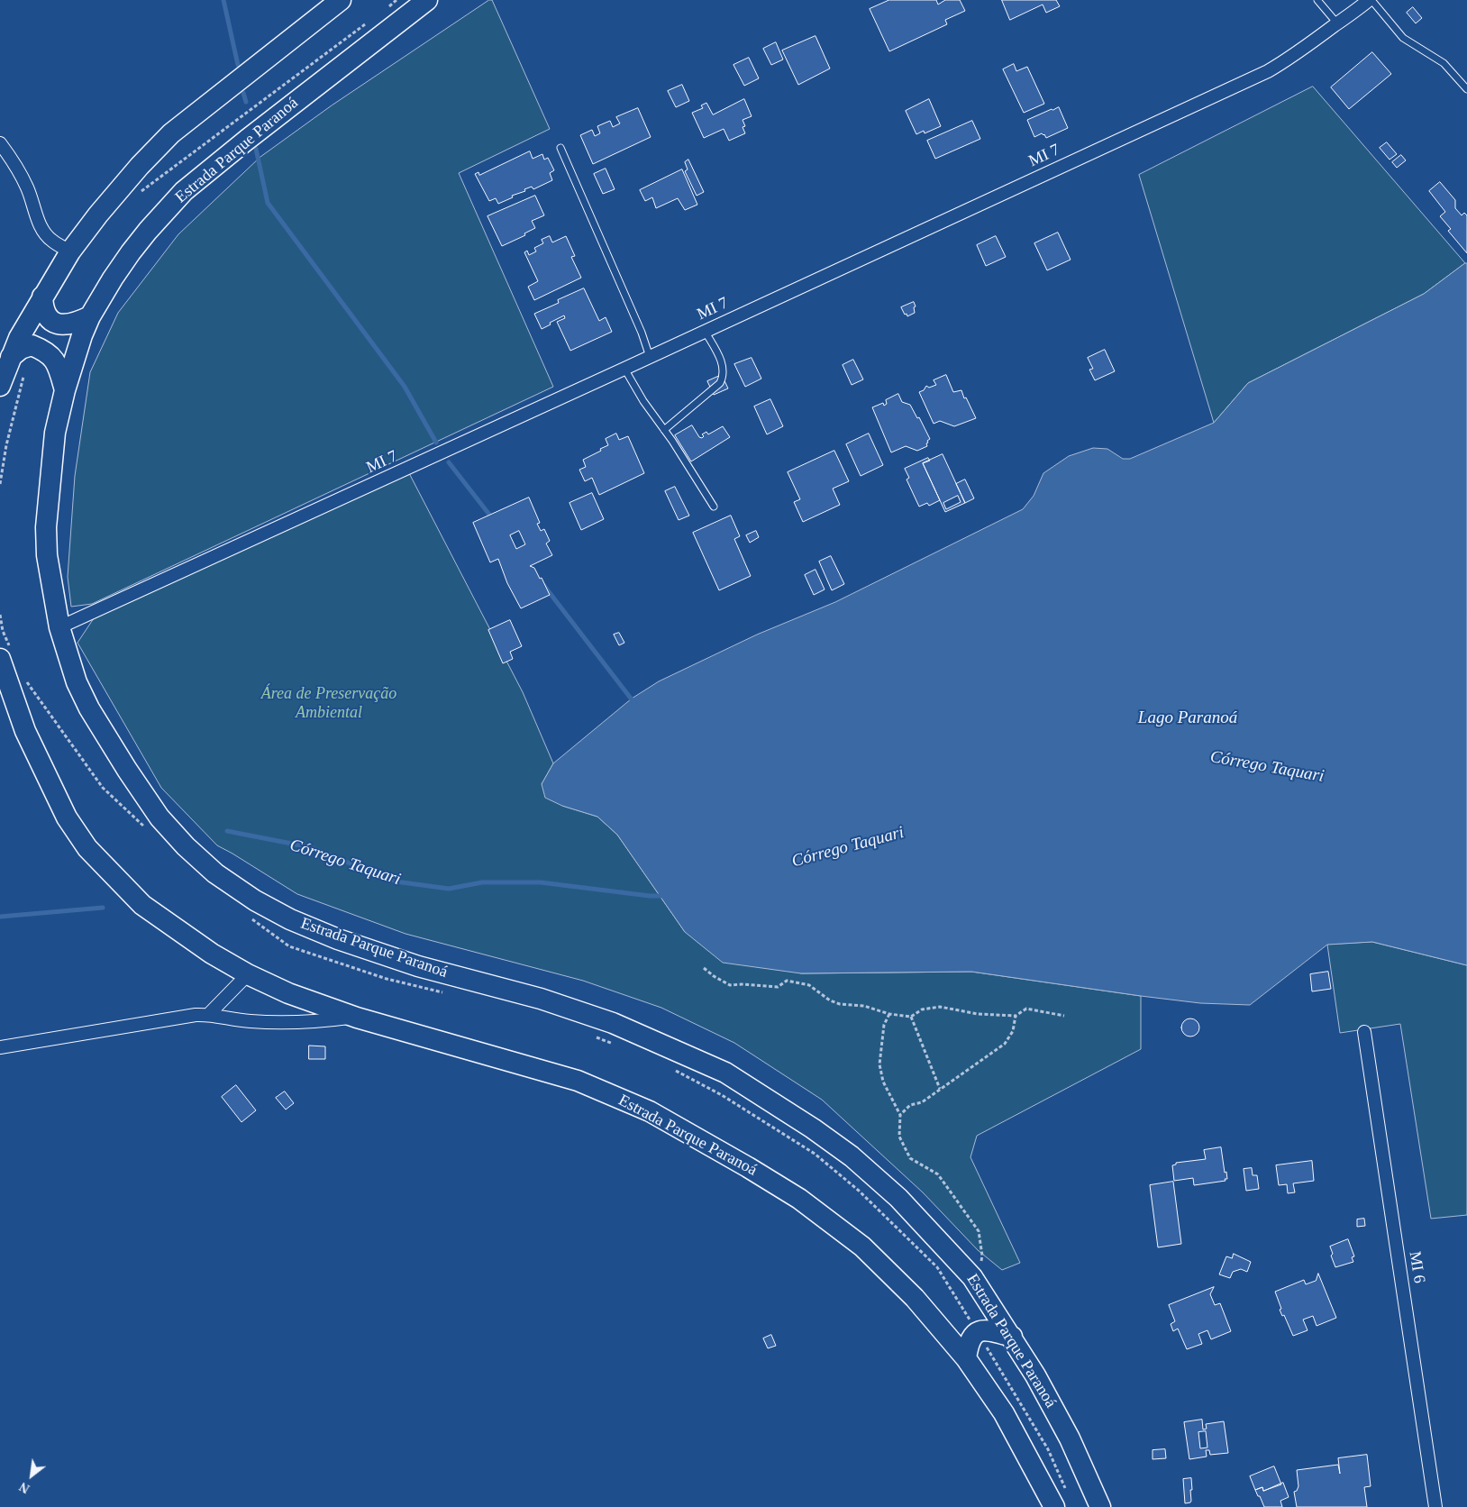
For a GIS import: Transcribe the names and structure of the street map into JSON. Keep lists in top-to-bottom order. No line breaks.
{"streets":{"main road":["Estrada Parque Paranoá"],"street":["MI 7","MI 6"]},"crossings":[["Estrada Parque Paranoá","MI 7"]],"water":["Lago Paranoá","Córrego Taquari"],"parks":["Área de Preservação Ambiental"],"north":"bottom left"}
